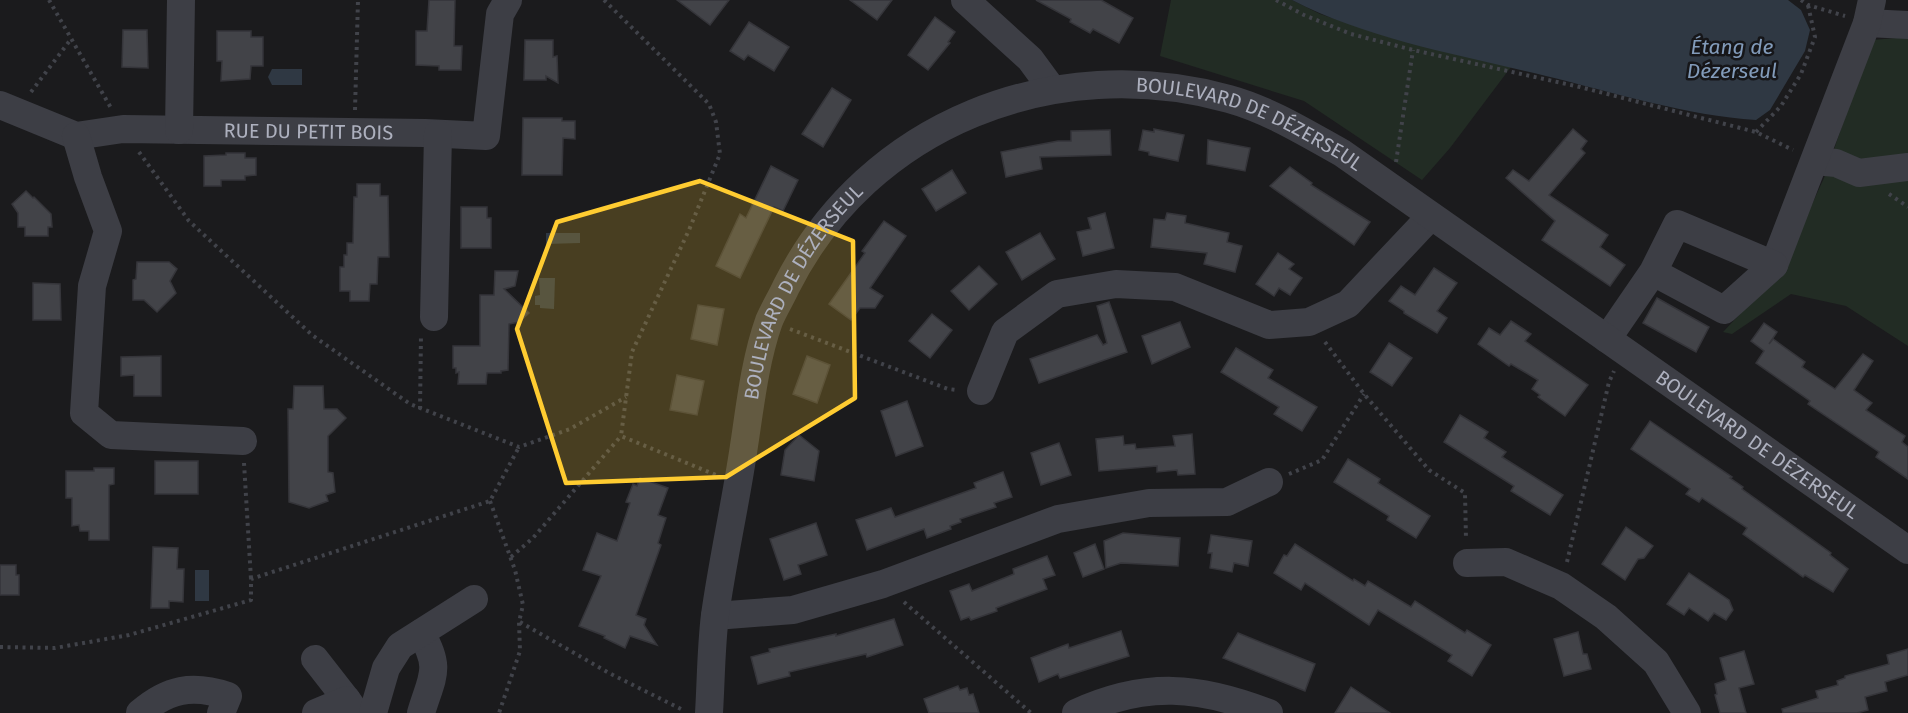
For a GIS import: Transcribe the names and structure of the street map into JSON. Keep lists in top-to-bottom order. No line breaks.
{"streets":{"street":["BOULEVARD DE DÉZERSEUL","RUE DU PETIT BOIS"]},"water":["Étang de Dézerseul"]}
